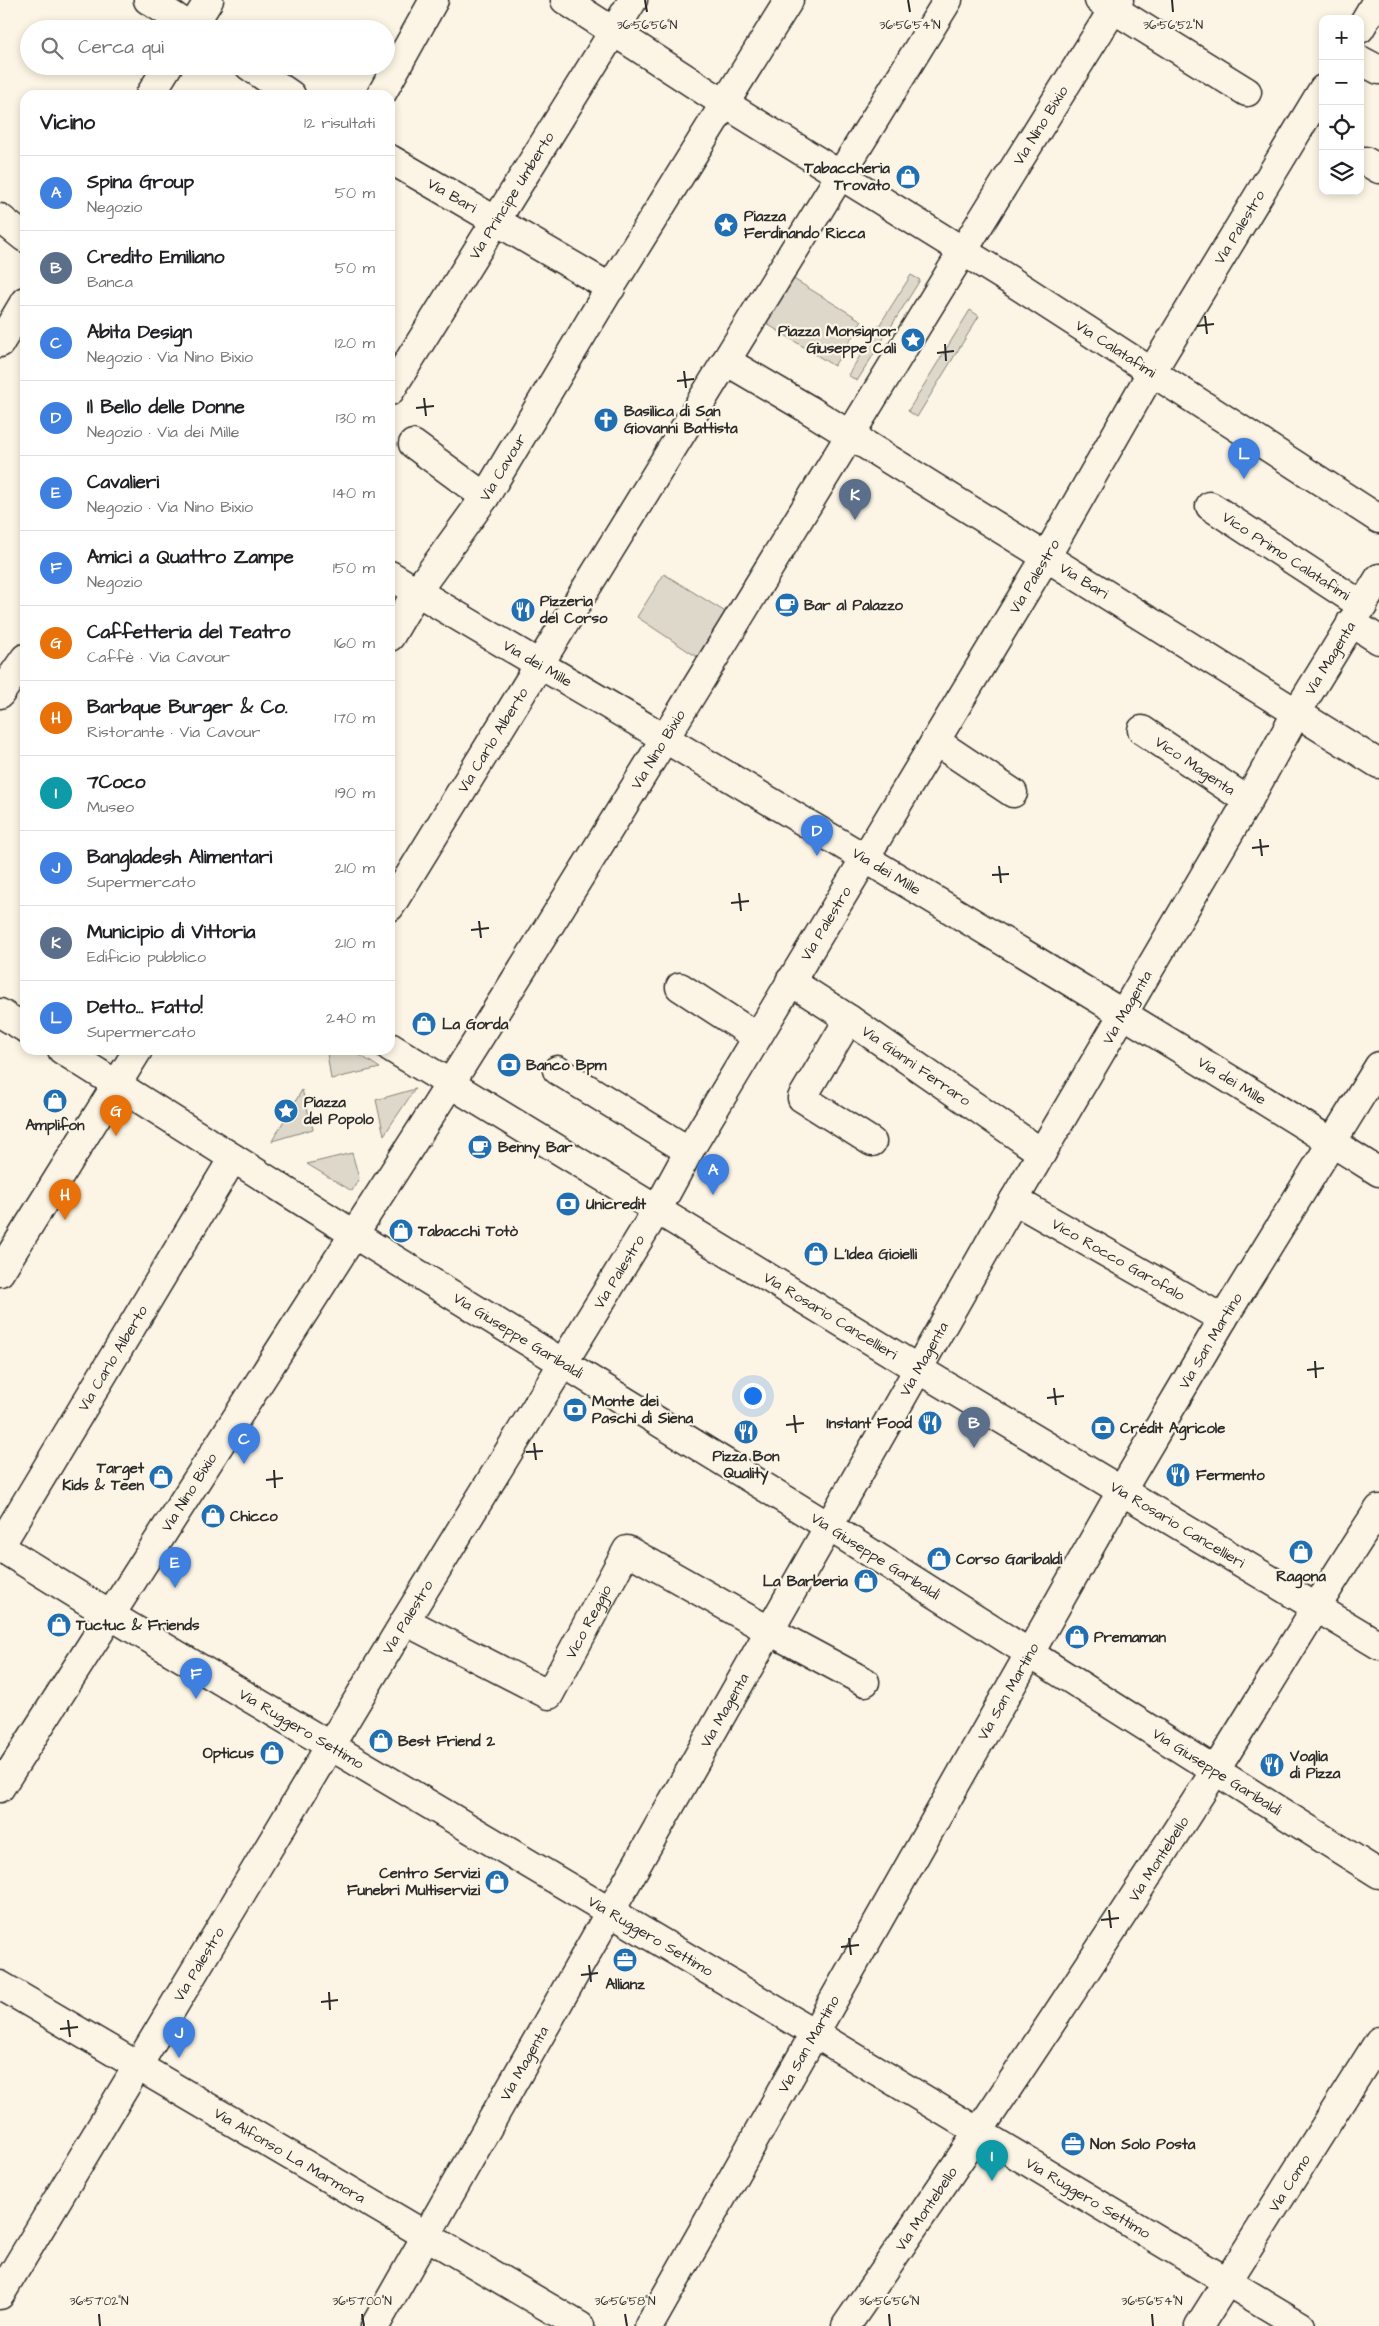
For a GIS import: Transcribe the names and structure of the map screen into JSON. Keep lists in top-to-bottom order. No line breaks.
{"streets":{"street":["Via Nino Bixio","Via Bari","Via Principe Umberto","Via Palestro","Via Calatafimi","Via Cavour","Vico Primo Calatafimi","Via Magenta","Via dei Mille","Via Carlo Alberto","Vico Magenta","Via Gianni Ferraro","Vico Rocco Garofalo","Via Rosario Cancellieri","Via Giuseppe Garibaldi","Via San Martino","Vico Reggio","Via Ruggero Settimo","Via Montebello","Via Alfonso La Marmora","Via Como"]},"crossings":[["Via Nino Bixio","Via Bari"],["Via Nino Bixio","Via Calatafimi"],["Via Nino Bixio","Via dei Mille"],["Via Nino Bixio","Via Rosario Cancellieri"],["Via Nino Bixio","Via Giuseppe Garibaldi"],["Via Nino Bixio","Via Ruggero Settimo"],["Via Bari","Via Principe Umberto"],["Via Bari","Via Palestro"],["Via Bari","Via Cavour"],["Via Bari","Via Magenta"],["Via Bari","Via Carlo Alberto"],["Via Palestro","Via Calatafimi"],["Via Palestro","Via dei Mille"],["Via Palestro","Via Gianni Ferraro"],["Via Palestro","Via Rosario Cancellieri"],["Via Palestro","Via Giuseppe Garibaldi"],["Via Palestro","Vico Reggio"],["Via Palestro","Via Ruggero Settimo"],["Via Palestro","Via Alfonso La Marmora"],["Via Calatafimi","Via Cavour"],["Via Calatafimi","Via Carlo Alberto"],["Via Cavour","Via dei Mille"],["Vico Primo Calatafimi","Via Magenta"],["Via Magenta","Via dei Mille"],["Via Magenta","Vico Magenta"],["Via Magenta","Via Gianni Ferraro"],["Via Magenta","Vico Rocco Garofalo"],["Via Magenta","Via Rosario Cancellieri"],["Via Magenta","Via Giuseppe Garibaldi"],["Via Magenta","Vico Reggio"],["Via Magenta","Via Ruggero Settimo"],["Via Magenta","Via Alfonso La Marmora"],["Via dei Mille","Via Carlo Alberto"],["Via dei Mille","Via San Martino"],["Via Carlo Alberto","Via Giuseppe Garibaldi"],["Via Carlo Alberto","Via Ruggero Settimo"],["Vico Rocco Garofalo","Via San Martino"],["Via Rosario Cancellieri","Via San Martino"],["Via Rosario Cancellieri","Via Montebello"],["Via Giuseppe Garibaldi","Via San Martino"],["Via Giuseppe Garibaldi","Via Montebello"],["Via San Martino","Via Ruggero Settimo"],["Via Ruggero Settimo","Via Montebello"],["Via Ruggero Settimo","Via Como"]],"places":{"shop":["Tabaccheria Trovato","La Gorda","Amplifon","Tabacchi Totò","L'Idea Gioielli","Target Kids & Teen","Chicco","Ragona","Corso Garibaldi","La Barberia","Tuctuc & Friends","Premaman","Best Friend 2","Opticus","Centro Servizi Funebri Multiservizi"],"place":["Piazza Ferdinando Ricca","Piazza Monsignor Giuseppe Calì","Piazza del Popolo"],"church":["Basilica di San Giovanni Battista"],"cafe":["Bar al Palazzo","Benny Bar"],"restaurant":["Pizzeria del Corso","Instant Food","Pizza Bon Quality","Fermento","Voglia di Pizza"],"bank":["Banco Bpm","Unicredit","Monte dei Paschi di Siena","Crédit Agricole"],"office":["Allianz","Non Solo Posta"]},"page":{"map_buttons":["+","−"],"search":"Cerca qui","heading":["Vicino","12 risultati"],"list":[{"mark":"A","name":"Spina Group","note":"Negozio","value":"50 m"},{"mark":"B","name":"Credito Emiliano","note":"Banca","value":"50 m"},{"mark":"C","name":"Abita Design","note":"Negozio · Via Nino Bixio","value":"120 m"},{"mark":"D","name":"Il Bello delle Donne","note":"Negozio · Via dei Mille","value":"130 m"},{"mark":"E","name":"Cavalieri","note":"Negozio · Via Nino Bixio","value":"140 m"},{"mark":"F","name":"Amici a Quattro Zampe","note":"Negozio","value":"150 m"},{"mark":"G","name":"Caffetteria del Teatro","note":"Caffè · Via Cavour","value":"160 m"},{"mark":"H","name":"Barbque Burger & Co.","note":"Ristorante · Via Cavour","value":"170 m"},{"mark":"I","name":"7Coco","note":"Museo","value":"190 m"},{"mark":"J","name":"Bangladesh Alimentari","note":"Supermercato","value":"210 m"},{"mark":"K","name":"Municipio di Vittoria","note":"Edificio pubblico","value":"210 m"},{"mark":"L","name":"Detto... Fatto!","note":"Supermercato","value":"240 m"}],"pins":["L","K","D","G","A","H","B","C","E","F","J","I"]},"coordinates":["36°56'56\"N","36°56'54\"N","36°56'52\"N","36°57'02\"N","36°57'00\"N","36°56'58\"N"]}
